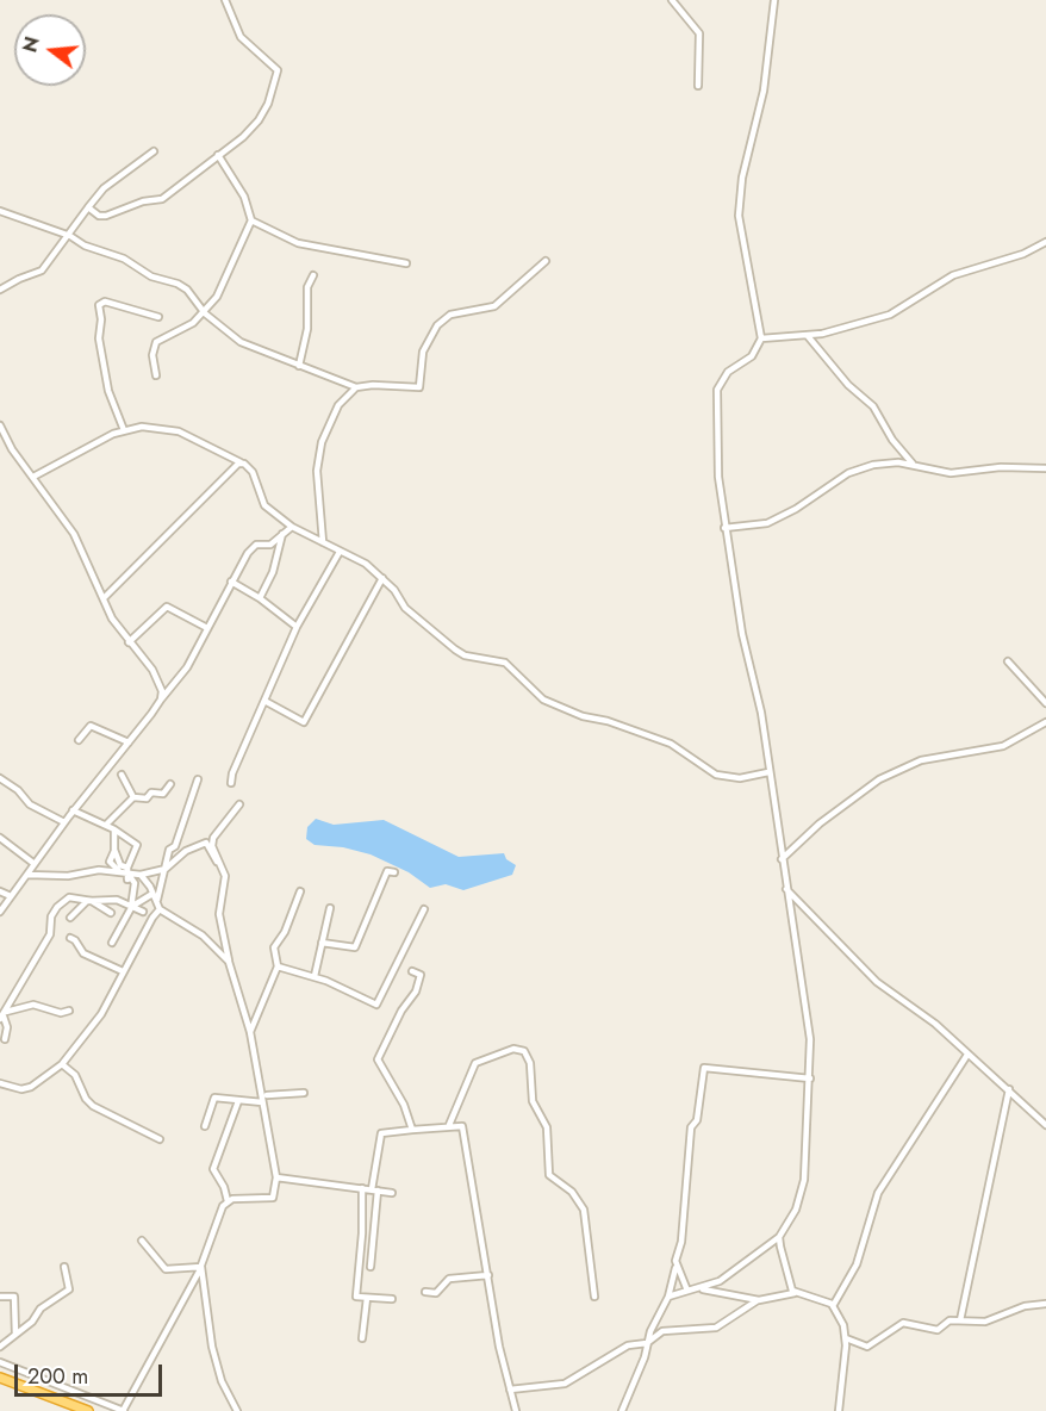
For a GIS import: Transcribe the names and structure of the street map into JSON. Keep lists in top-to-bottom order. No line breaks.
{"scale_bar":"200 m","north":"left"}
